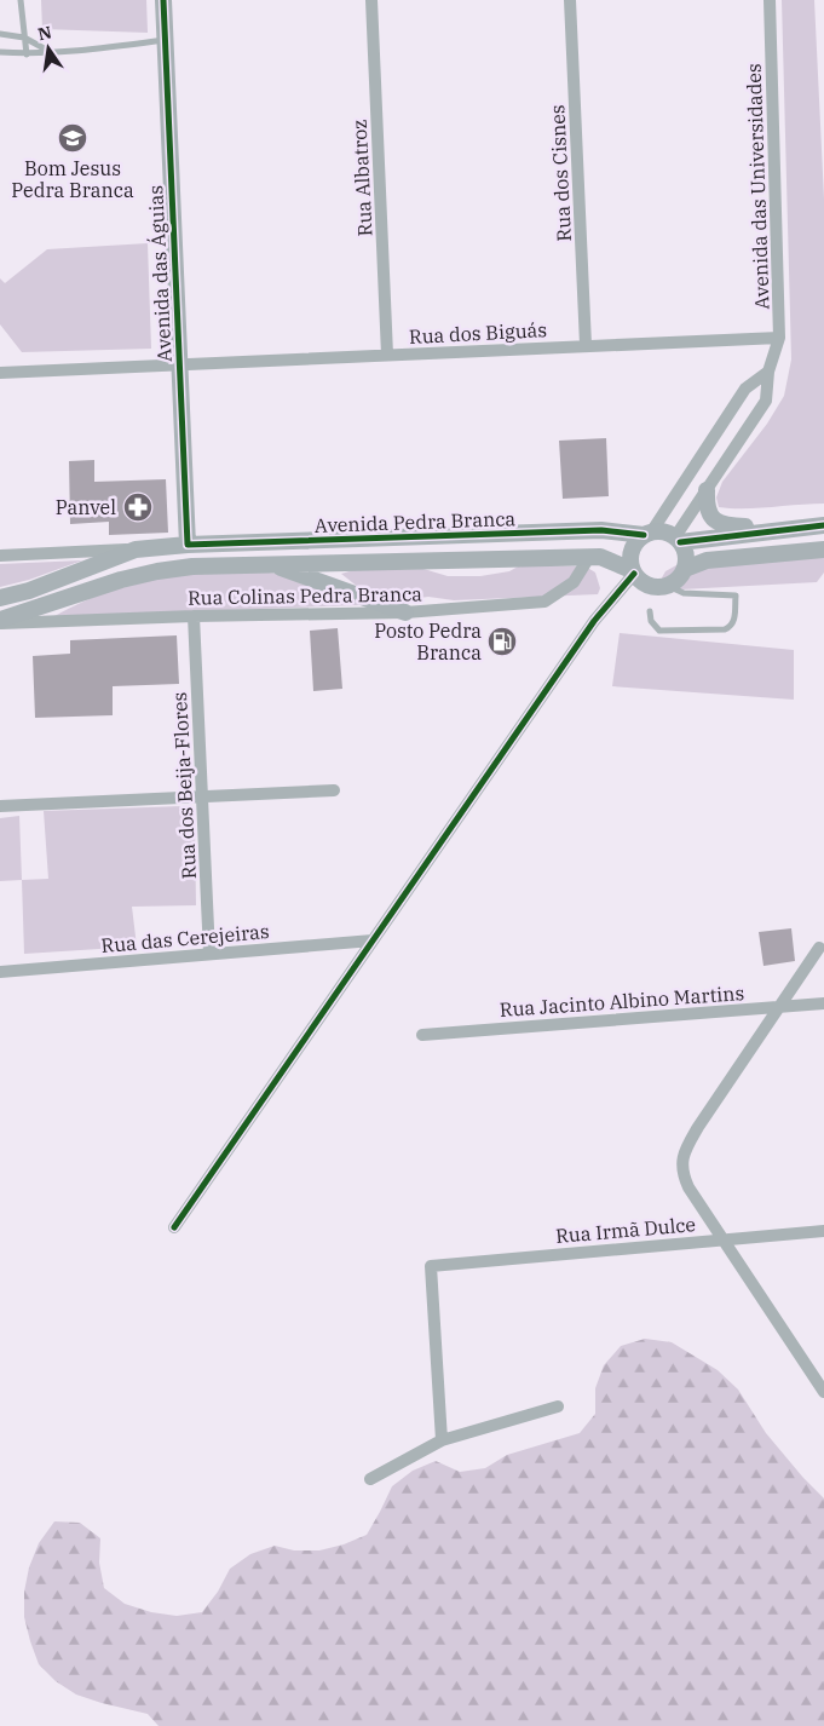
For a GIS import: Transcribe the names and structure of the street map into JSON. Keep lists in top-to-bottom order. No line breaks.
{"streets":{"main road":["Avenida das Águias","Avenida Pedra Branca"],"street":["Rua dos Cisnes","Rua Albatroz","Avenida das Universidades","Rua dos Biguás","Rua Colinas Pedra Branca","Rua dos Beija-Flores","Rua das Cerejeiras","Rua Jacinto Albino Martins","Rua Irmã Dulce"]},"crossings":[["Rua dos Cisnes","Rua dos Biguás"],["Rua Albatroz","Rua dos Biguás"],["Avenida das Universidades","Rua dos Biguás"],["Avenida das Universidades","Avenida Pedra Branca"],["Avenida das Águias","Rua dos Biguás"],["Avenida das Águias","Avenida Pedra Branca"],["Avenida Pedra Branca","Rua Colinas Pedra Branca"],["Rua Colinas Pedra Branca","Rua dos Beija-Flores"],["Rua dos Beija-Flores","Rua das Cerejeiras"]],"places":{"school or university":["Bom Jesus Pedra Branca"],"pharmacy":["Panvel"],"fuel station":["Posto Pedra Branca"]},"north":"top"}
